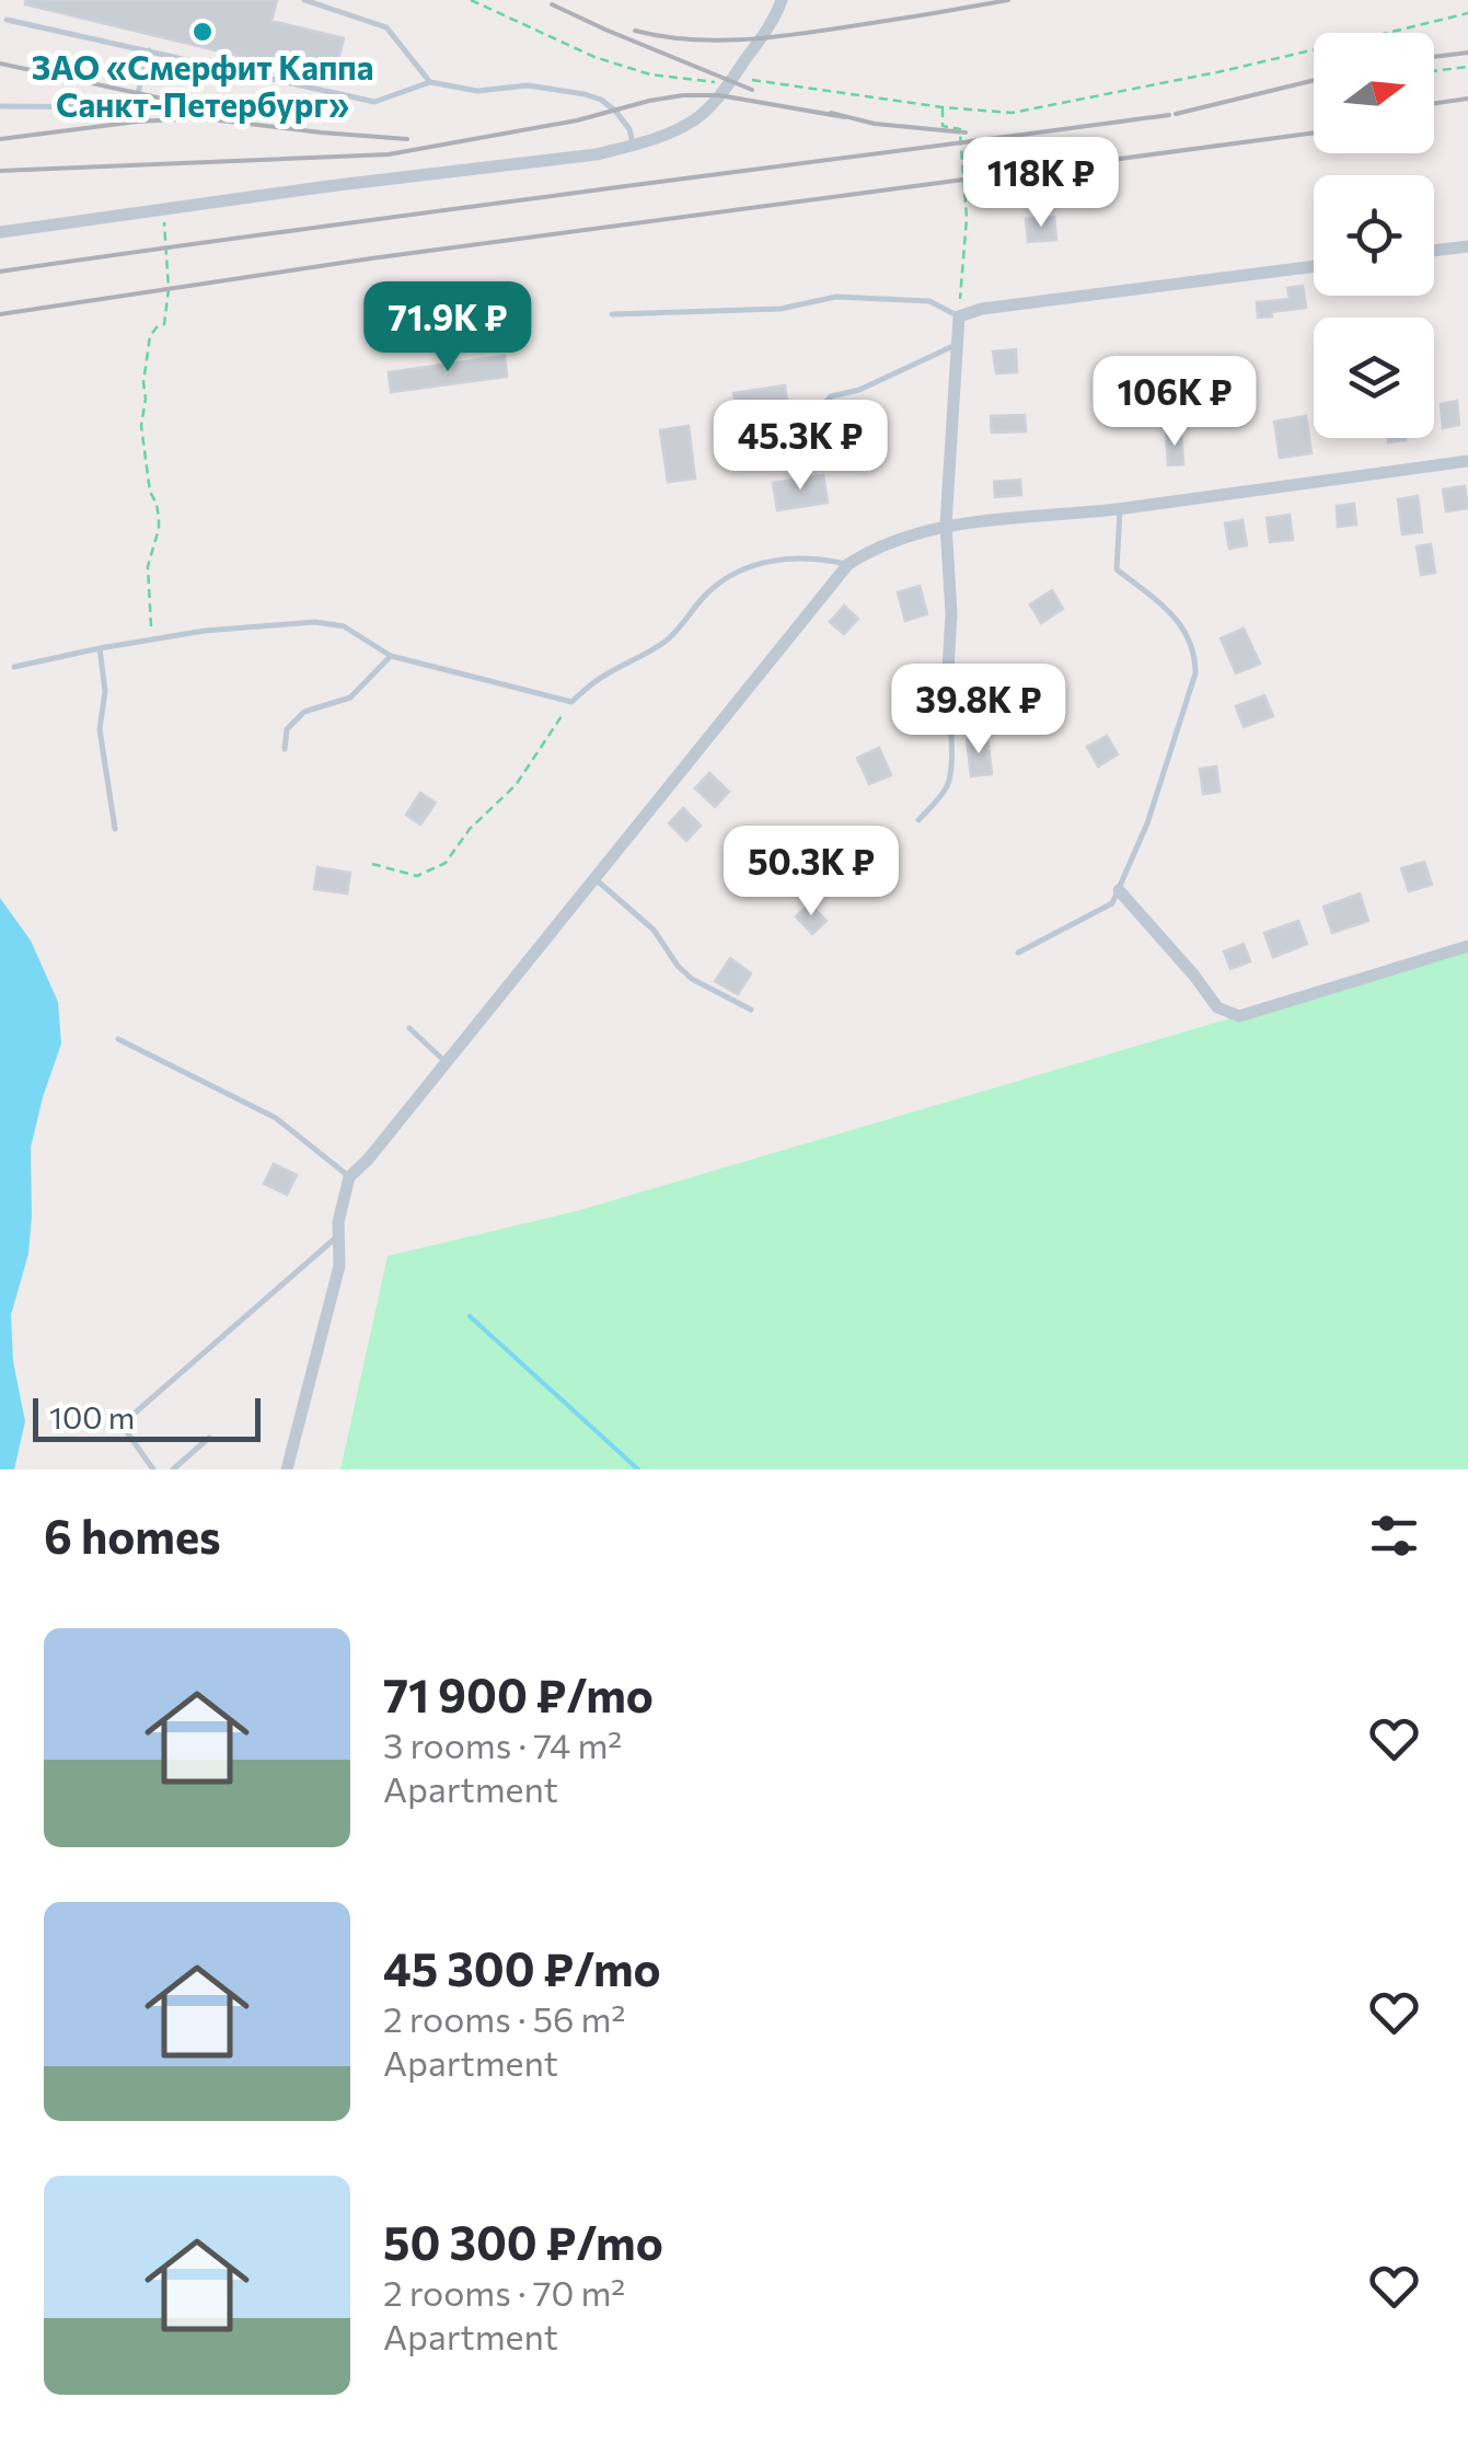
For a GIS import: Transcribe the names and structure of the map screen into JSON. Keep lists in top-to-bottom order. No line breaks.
{"places":["ЗАО «Смерфит Каппа Санкт-Петербург»"],"scale_bar":"100 m","north":"right","page":{"price":["118K ₽","71.9K ₽","106K ₽","45.3K ₽","39.8K ₽","50.3K ₽"],"scale":"100 m","heading":"6 homes","list":[{"name":"71 900 ₽/mo","note":"3 rooms · 74 m² · Apartment"},{"name":"45 300 ₽/mo","note":"2 rooms · 56 m² · Apartment"},{"name":"50 300 ₽/mo","note":"2 rooms · 70 m² · Apartment"}]}}
